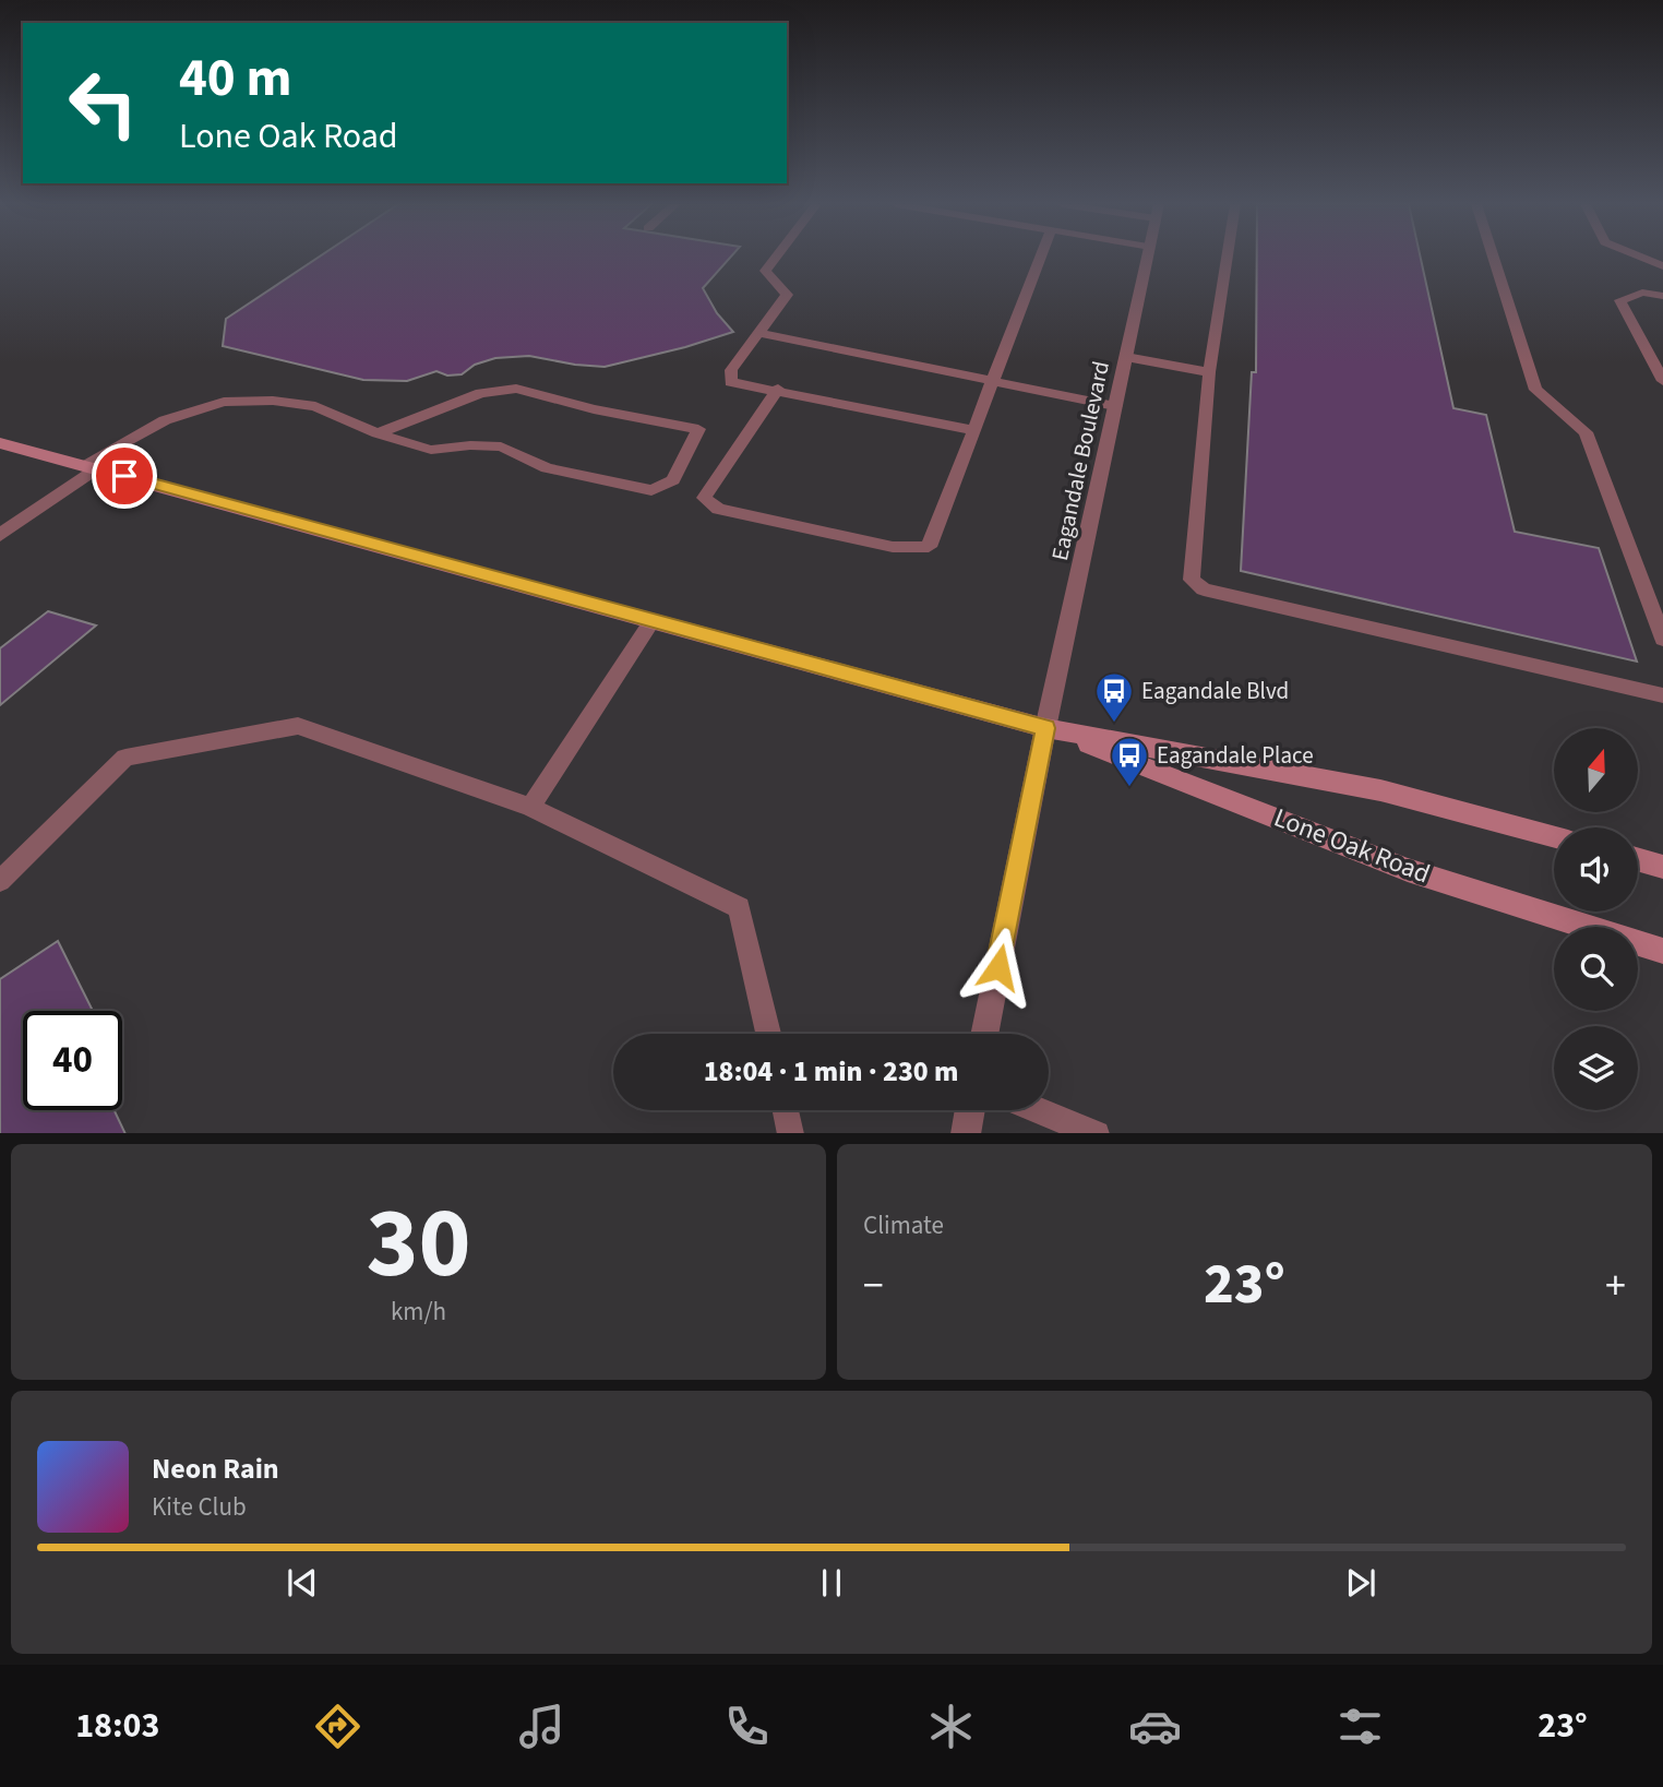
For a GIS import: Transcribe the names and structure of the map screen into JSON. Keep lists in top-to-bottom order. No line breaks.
{"streets":{"main road":["Lone Oak Road"],"street":["Eagandale Boulevard"]},"crossings":[["Eagandale Boulevard","Lone Oak Road"]],"places":{"bus stop":["Eagandale Blvd","Eagandale Place"]},"north":"top","page":{"turn":["40 m","Lone Oak Road"],"limit":"40","trip":"18:04 · 1 min · 230 m","tile":[["30","km/h"],"Climate"],"heat":["−","23°","+"],"song":["Neon Rain","Kite Club"],"tabs":["18:03","23°"]}}
